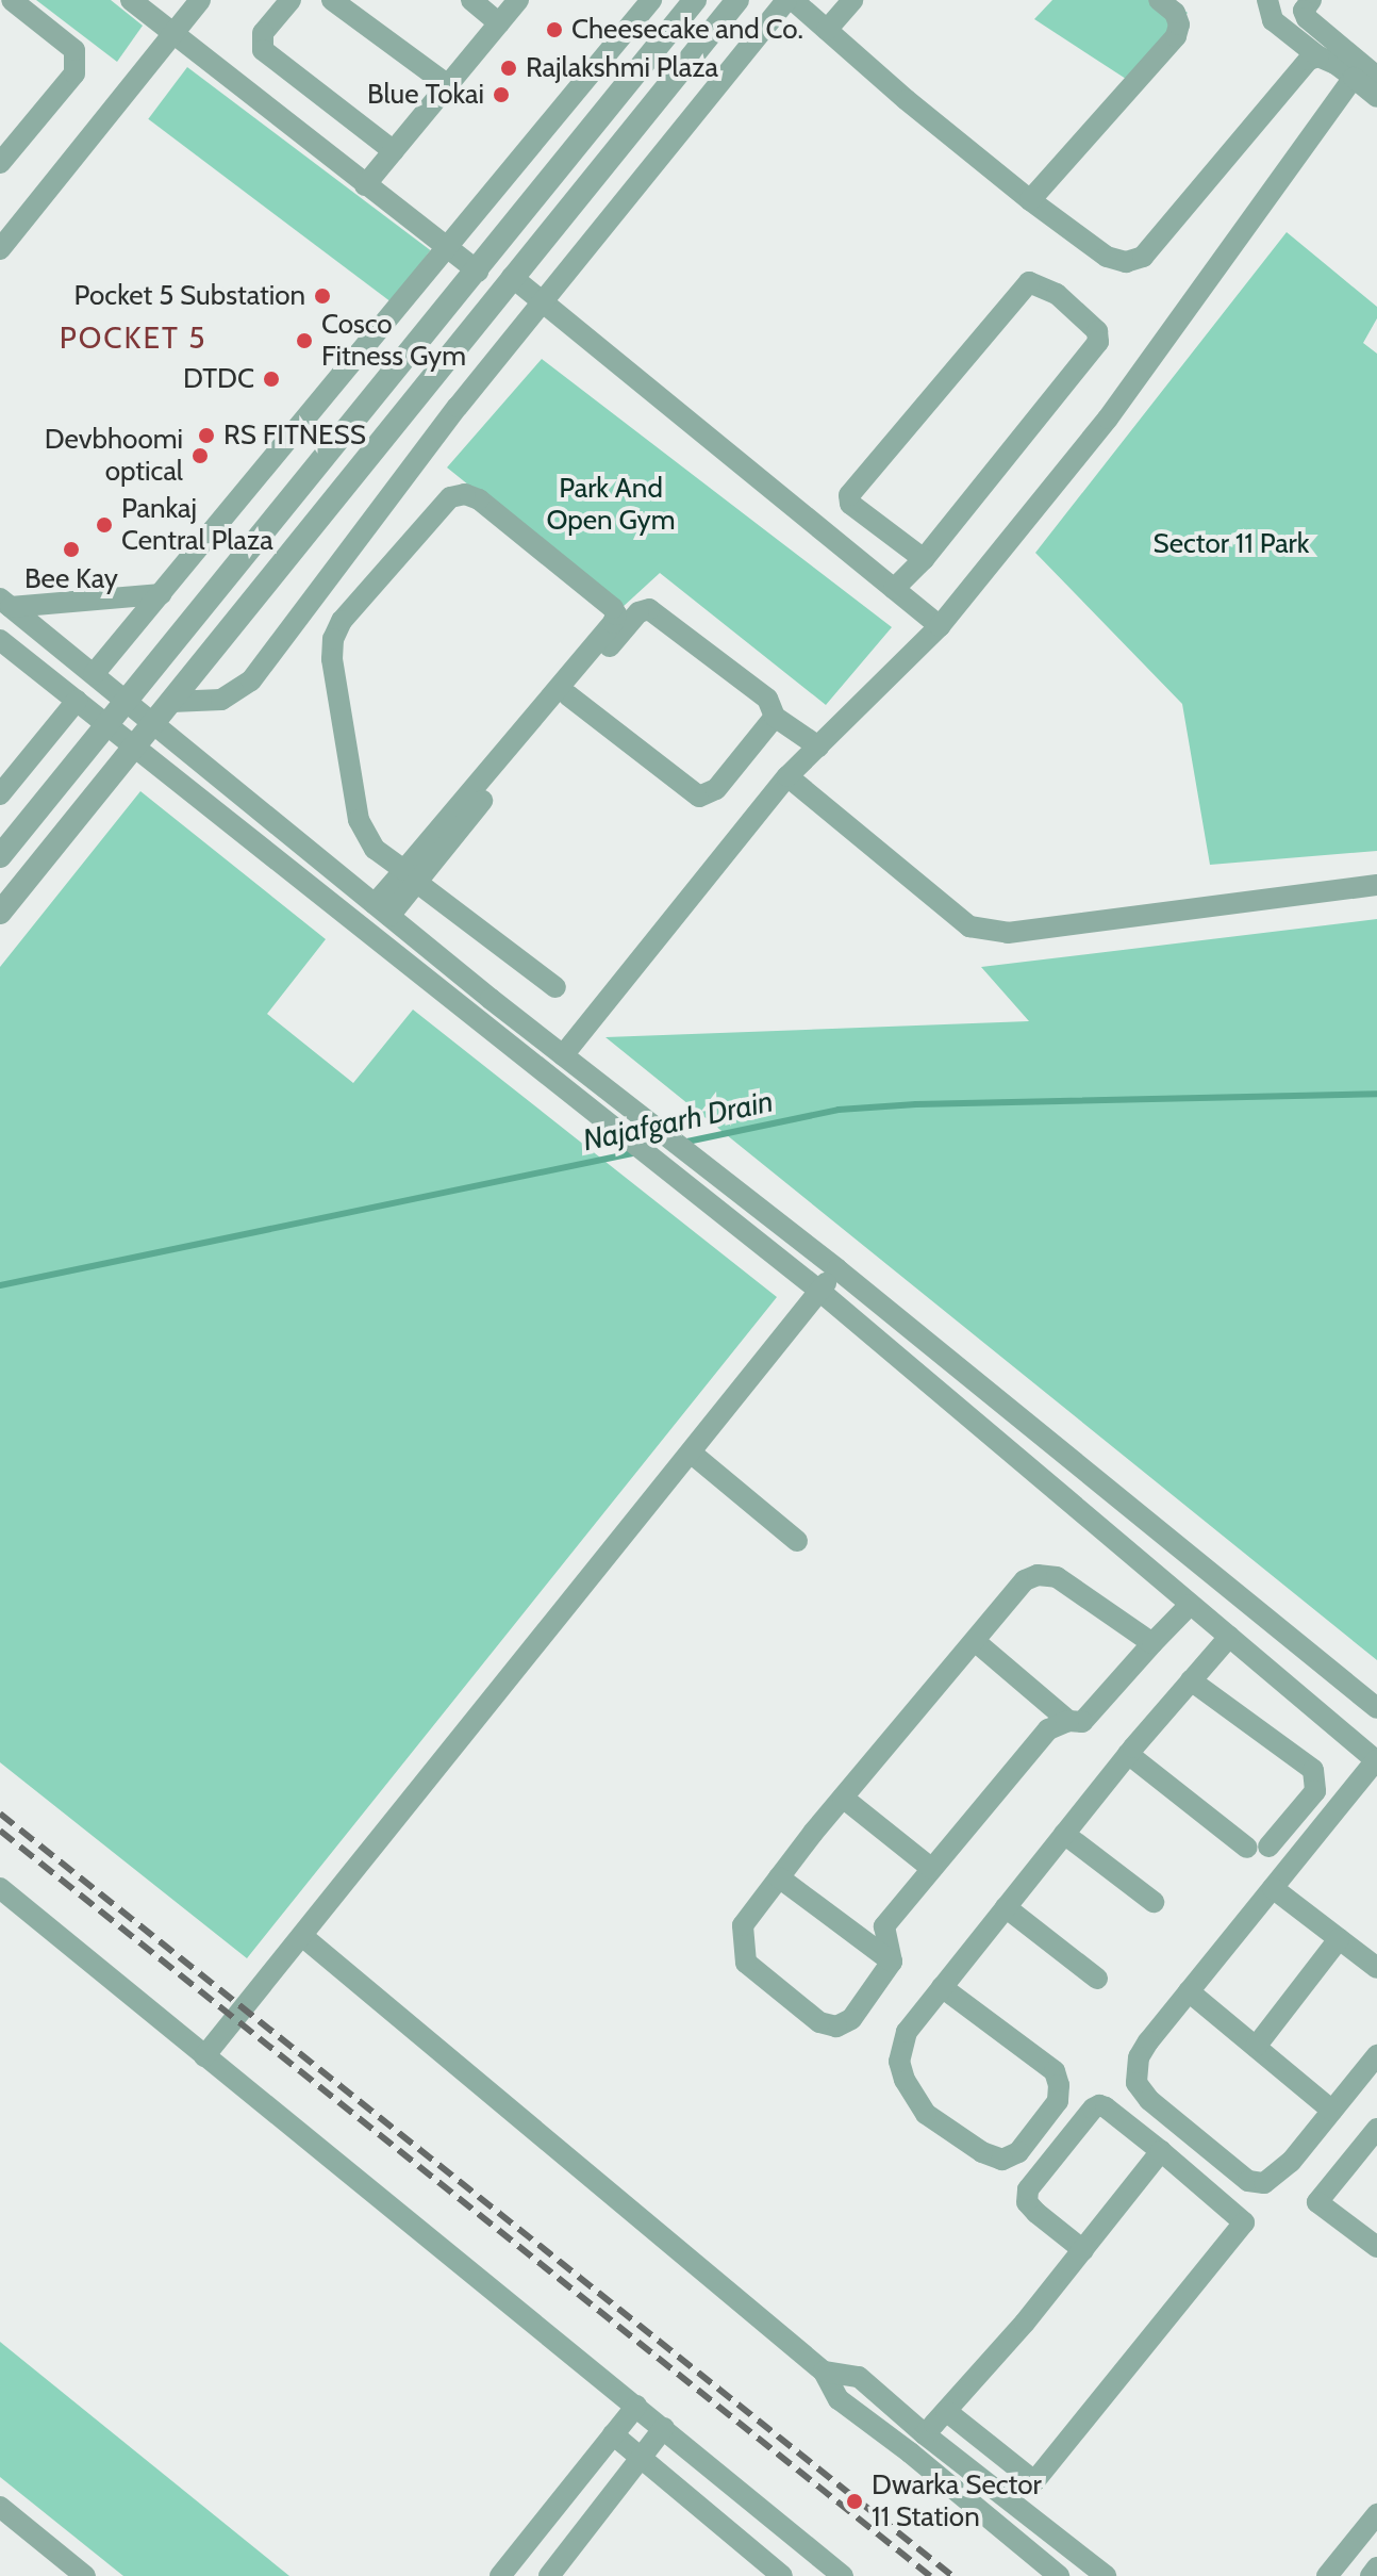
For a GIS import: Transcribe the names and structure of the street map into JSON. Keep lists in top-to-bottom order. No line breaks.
{"districts":["POCKET 5"],"water":["Najafgarh Drain"],"parks":["Park And Open Gym","Sector 11 Park"],"places":["Cheesecake and Co.","Rajlakshmi Plaza","Blue Tokai","Pocket 5 Substation","Cosco Fitness Gym","DTDC","RS FITNESS","Devbhoomi optical","Pankaj Central Plaza","Bee Kay","Dwarka Sector 11 Station"]}
